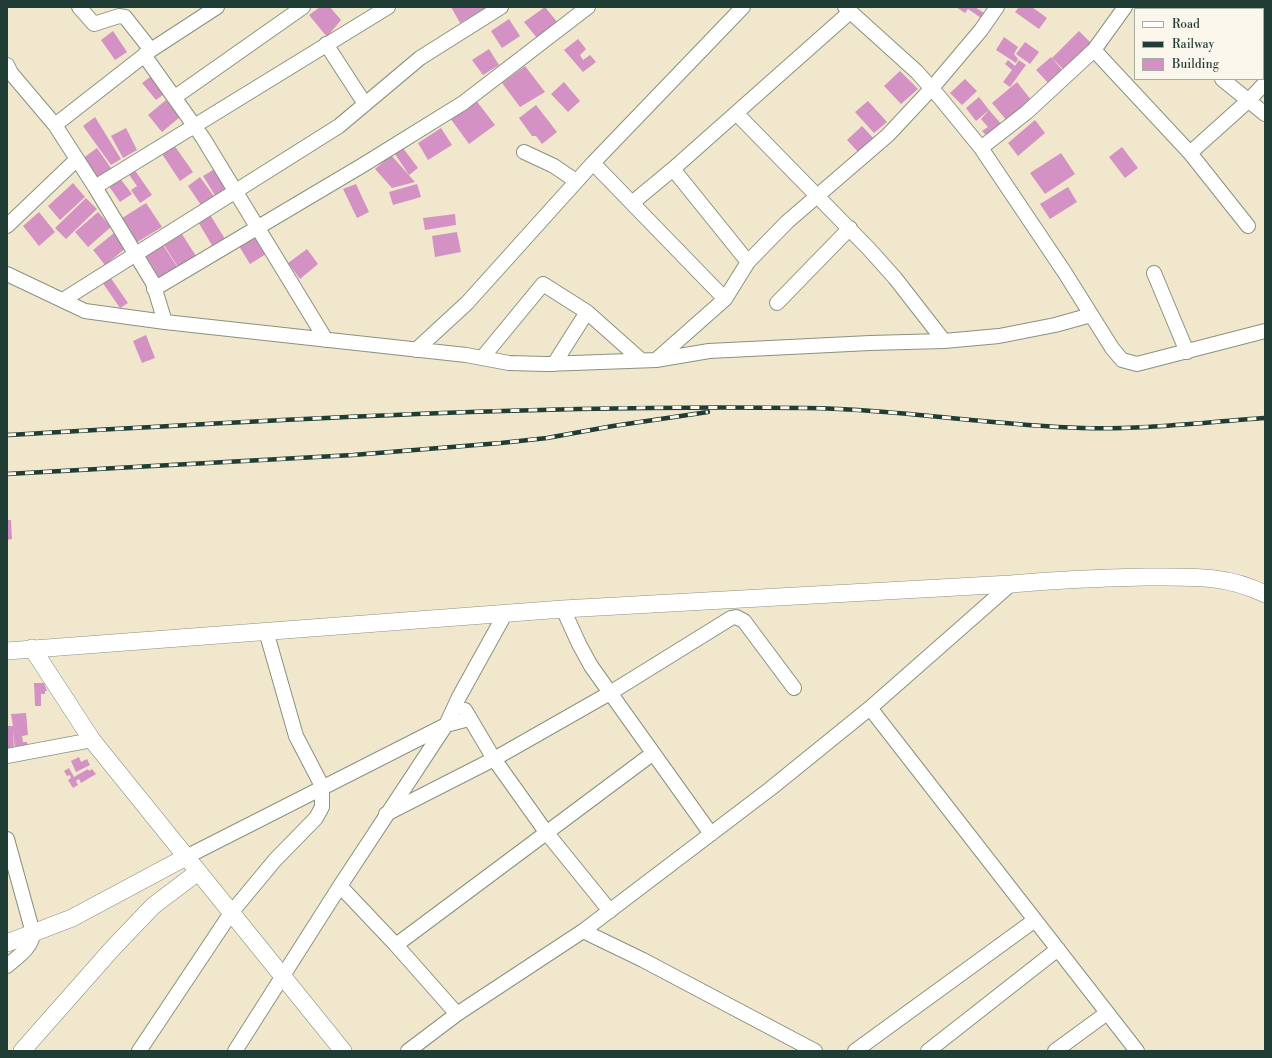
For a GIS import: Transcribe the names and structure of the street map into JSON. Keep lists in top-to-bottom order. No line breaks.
{"legend":["Road","Railway","Building"]}
